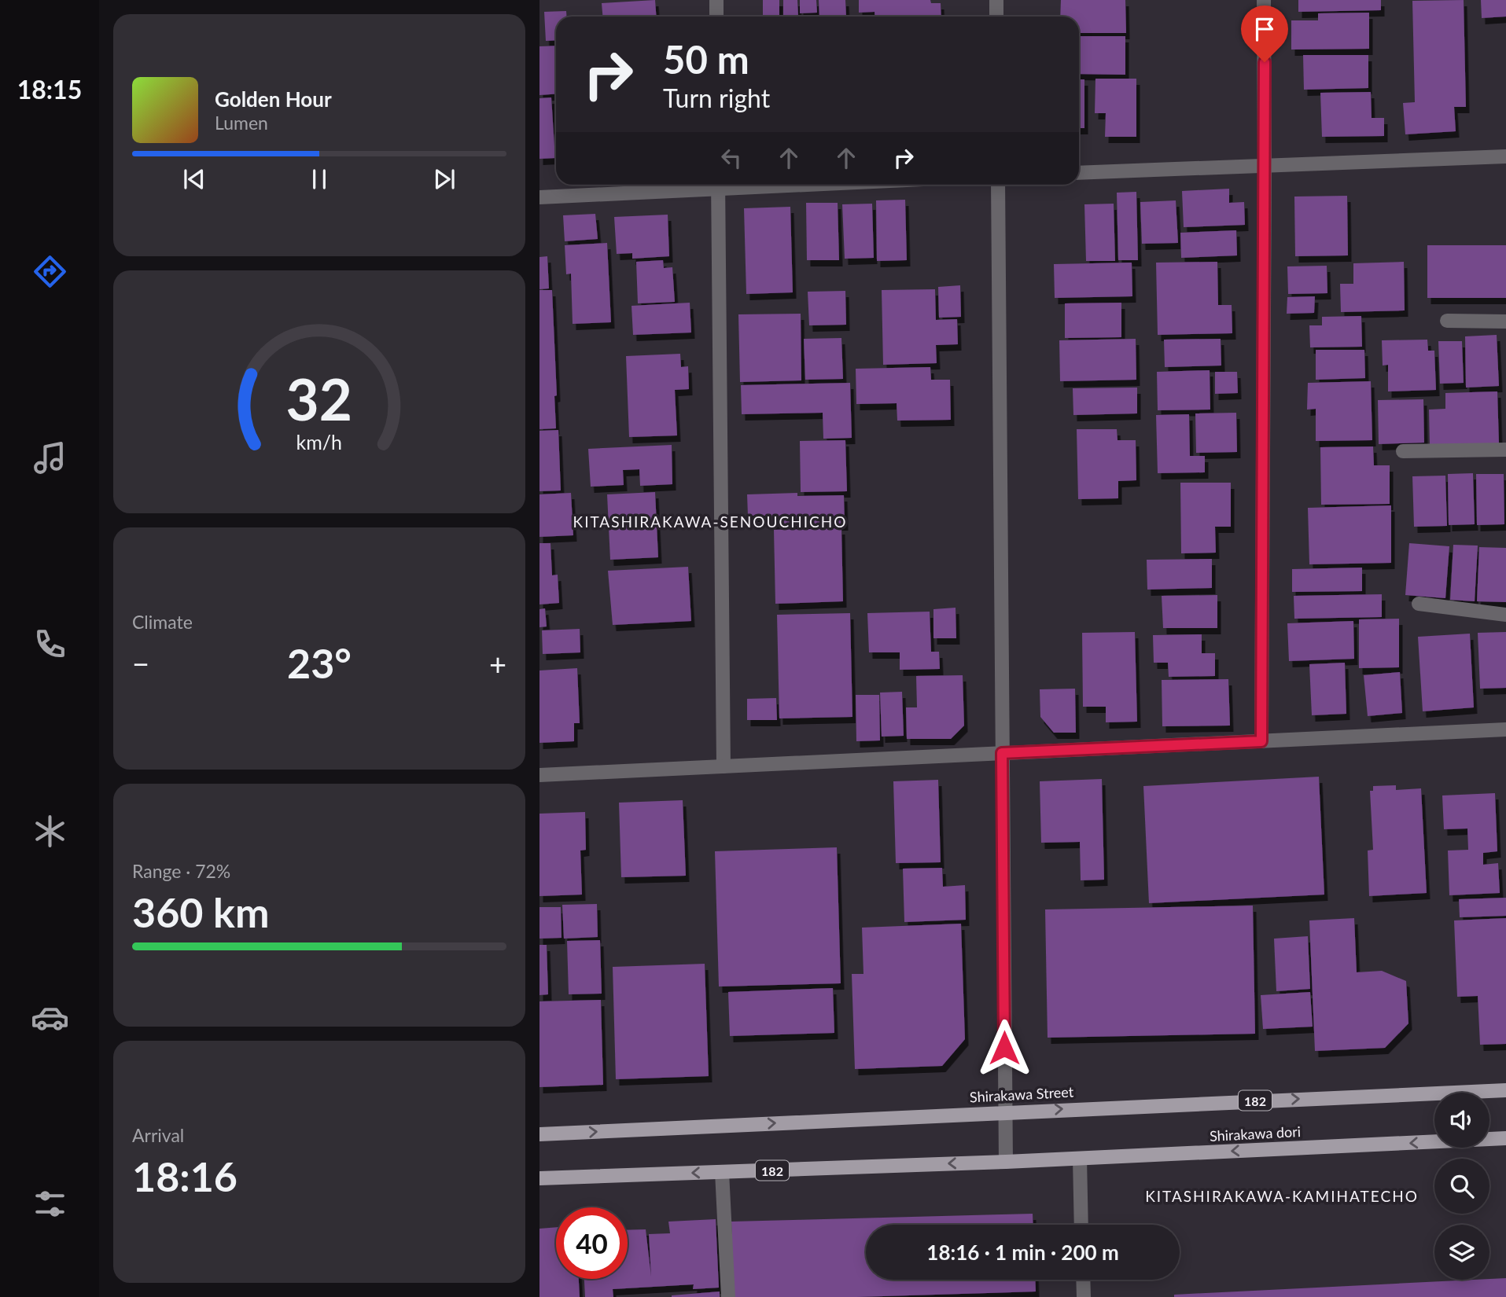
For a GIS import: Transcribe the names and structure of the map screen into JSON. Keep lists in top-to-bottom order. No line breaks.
{"streets":{"main road":["Shirakawa Street","182","Shirakawa dori"]},"crossings":[["182","Shirakawa dori"]],"one_way":["Shirakawa dori"],"districts":["KITASHIRAKAWA-SENOUCHICHO","KITASHIRAKAWA-KAMIHATECHO"],"page":{"tabs":"18:15","turn":["50 m","Turn right"],"song":["Golden Hour","Lumen"],"tile":["Climate",["Range · 72%","360 km"],["Arrival","18:16"]],"heat":["−","23°","+"],"limit":"40","trip":"18:16 · 1 min · 200 m","gauge":["32","km/h"]}}
